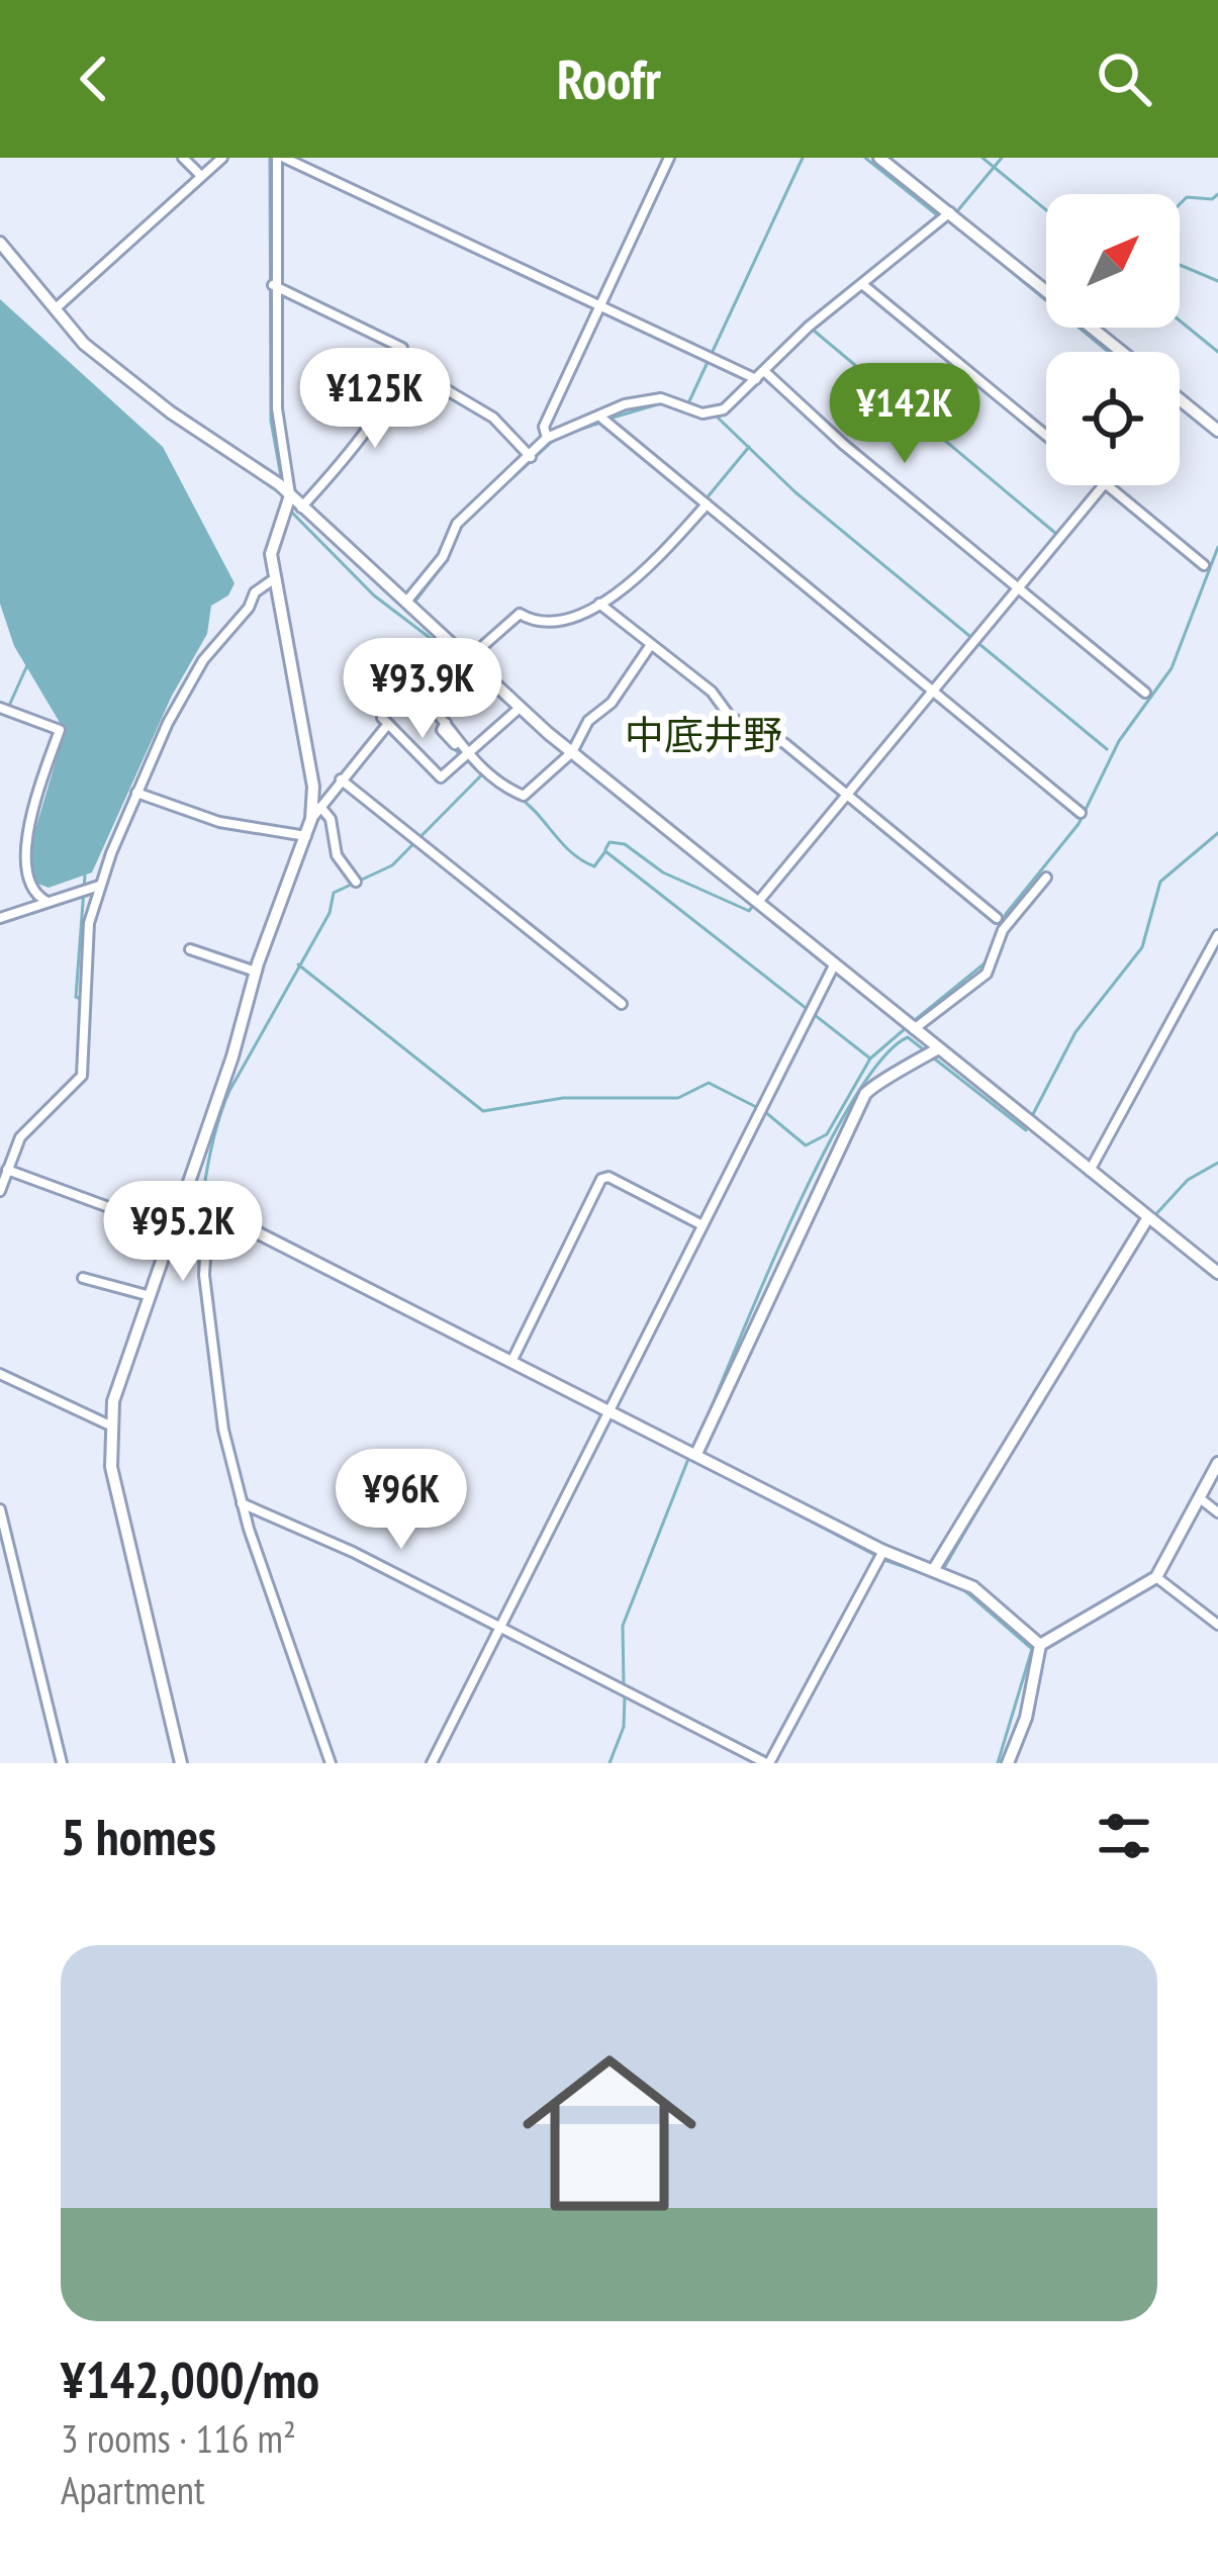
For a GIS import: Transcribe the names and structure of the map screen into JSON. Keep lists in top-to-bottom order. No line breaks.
{"districts":["中底井野"],"north":"top right","page":{"header":"Roofr","price":["¥125K","¥142K","¥93.9K","¥95.2K","¥96K"],"heading":"5 homes","list":[{"name":"¥142,000/mo","note":"3 rooms · 116 m² · Apartment"}]}}
